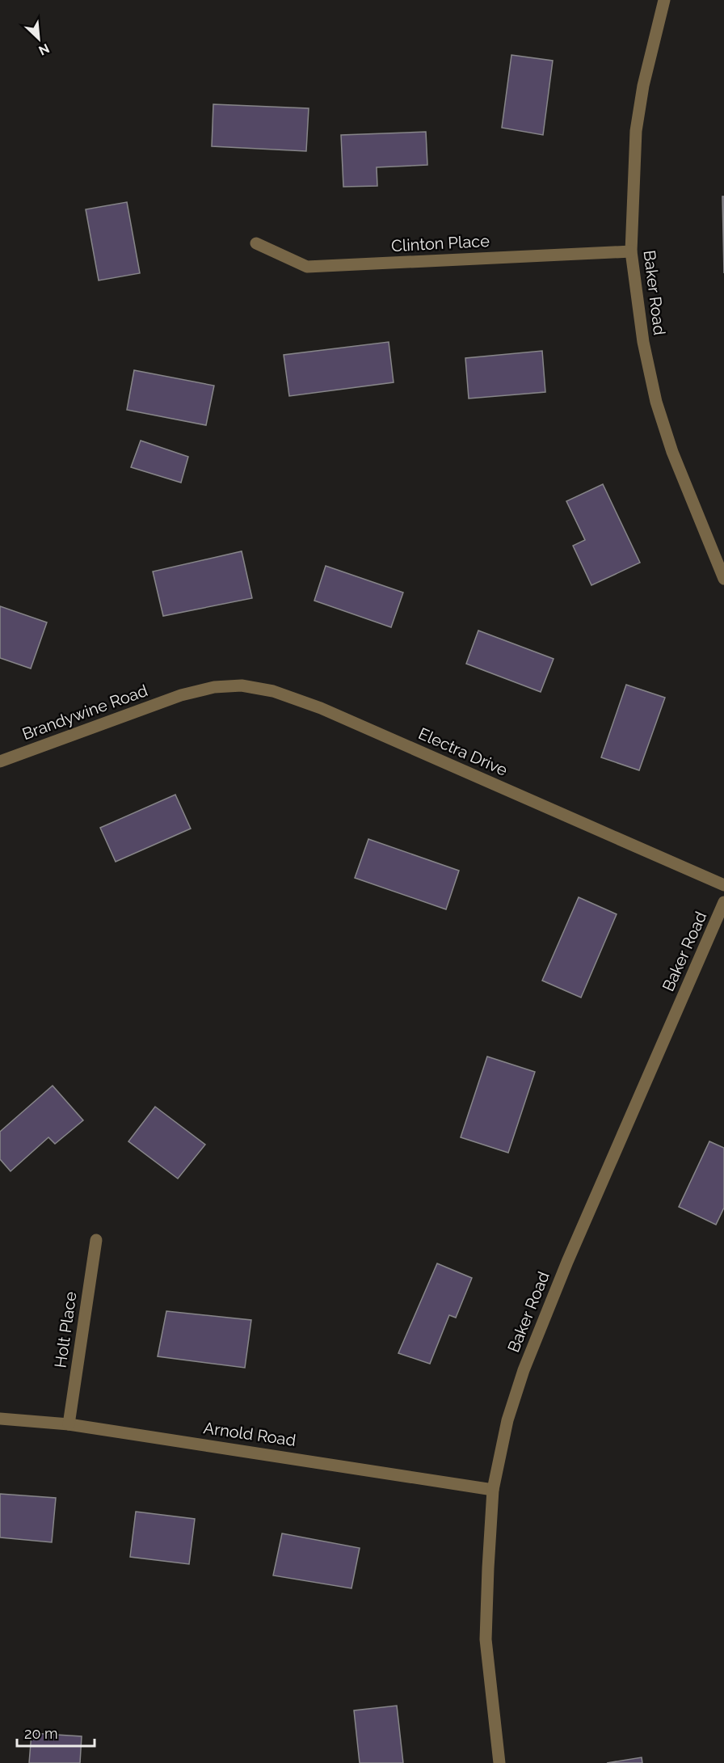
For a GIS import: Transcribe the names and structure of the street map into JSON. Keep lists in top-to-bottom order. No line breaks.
{"streets":{"street":["Clinton Place","Baker Road","Brandywine Road","Electra Drive","Holt Place","Arnold Road"]},"crossings":[["Clinton Place","Baker Road"],["Baker Road","Arnold Road"],["Brandywine Road","Electra Drive"],["Holt Place","Arnold Road"]],"scale_bar":"20 m","north":"bottom right"}
